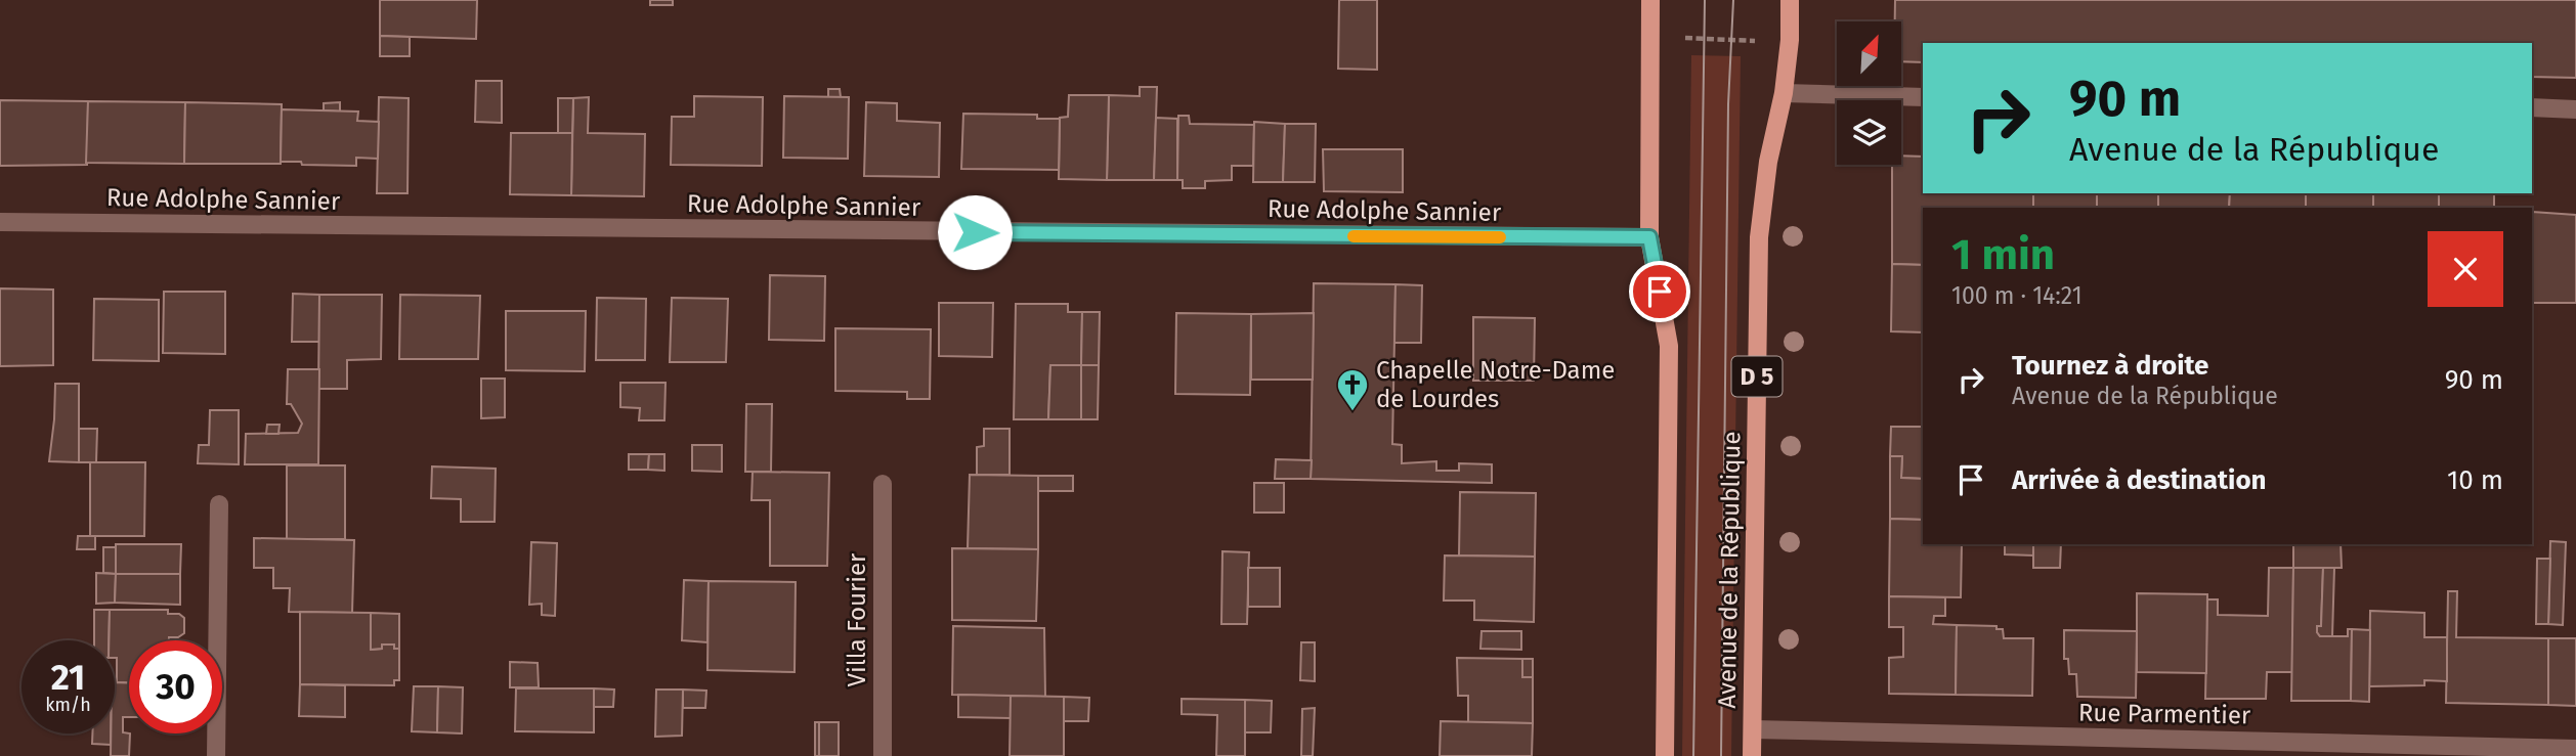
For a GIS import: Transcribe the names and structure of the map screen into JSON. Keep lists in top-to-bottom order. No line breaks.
{"streets":{"main road":["D 5","Avenue de la République"],"street":["Rue Adolphe Sannier","Villa Fourier","Rue Parmentier"]},"crossings":[["Avenue de la République","Rue Parmentier"]],"places":{"church":["Chapelle Notre-Dame de Lourdes"]},"north":"top right","page":{"turn":["90 m","Avenue de la République"],"heading":["1 min","100 m · 14:21"],"list":[{"name":"Tournez à droite","note":"Avenue de la République","value":"90 m"},{"name":"Arrivée à destination","value":"10 m"}],"speed":"21 km/h","limit":"30"}}
